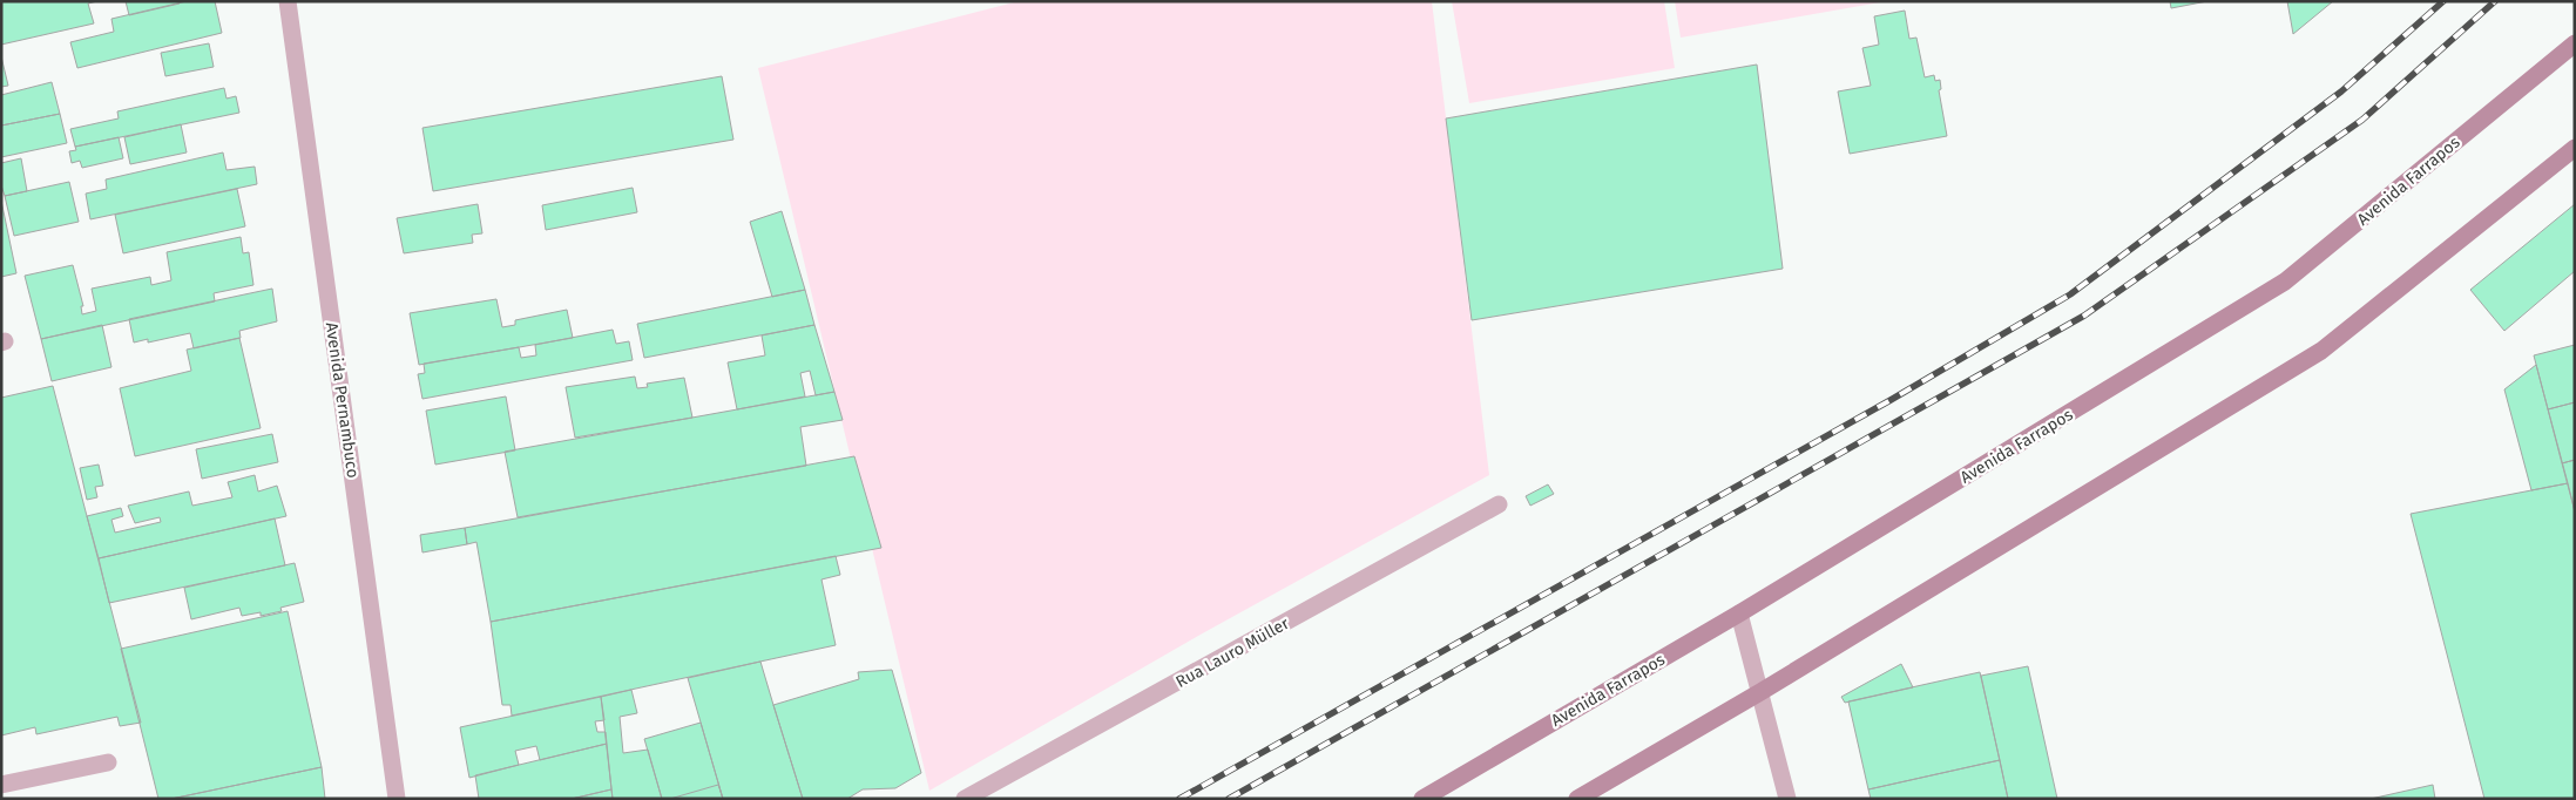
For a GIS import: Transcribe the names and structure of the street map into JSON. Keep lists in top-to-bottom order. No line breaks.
{"streets":{"main road":["Avenida Farrapos"],"street":["Avenida Pernambuco","Rua Lauro Müller"]}}
